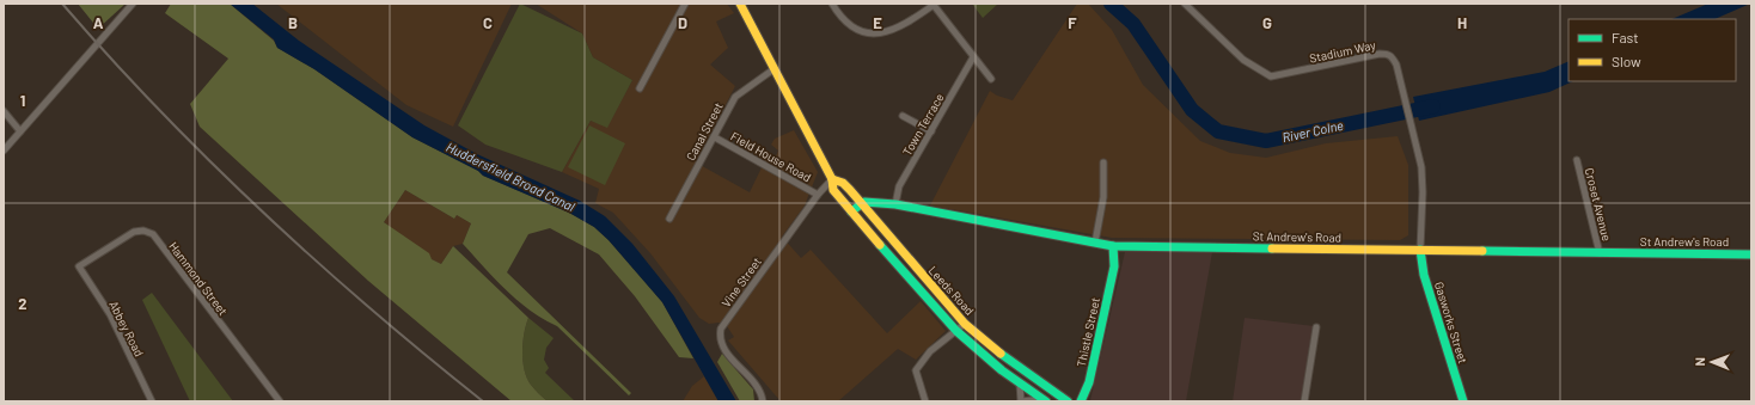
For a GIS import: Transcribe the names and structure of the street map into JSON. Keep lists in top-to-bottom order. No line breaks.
{"streets":{"main road":["St Andrew's Road","Leeds Road","Gasworks Street","Thistle Street"],"street":["Stadium Way","Town Terrace","Canal Street","Field House Road","Croset Avenue","Hammond Street","Vine Street","Abbey Road"]},"crossings":[["Stadium Way","St Andrew's Road"],["Stadium Way","Gasworks Street"],["Town Terrace","St Andrew's Road"],["Canal Street","Field House Road"],["Canal Street","Leeds Road"],["Field House Road","Vine Street"],["Croset Avenue","St Andrew's Road"],["St Andrew's Road","Leeds Road"],["St Andrew's Road","Gasworks Street"],["St Andrew's Road","Thistle Street"],["Hammond Street","Abbey Road"],["Vine Street","Leeds Road"]],"water":["River Colne","Huddersfield Broad Canal"],"legend":["Fast","Slow"],"north":"left","grid":{"columns":["A","B","C","D","E","F","G","H"],"rows":["1","2"]}}
